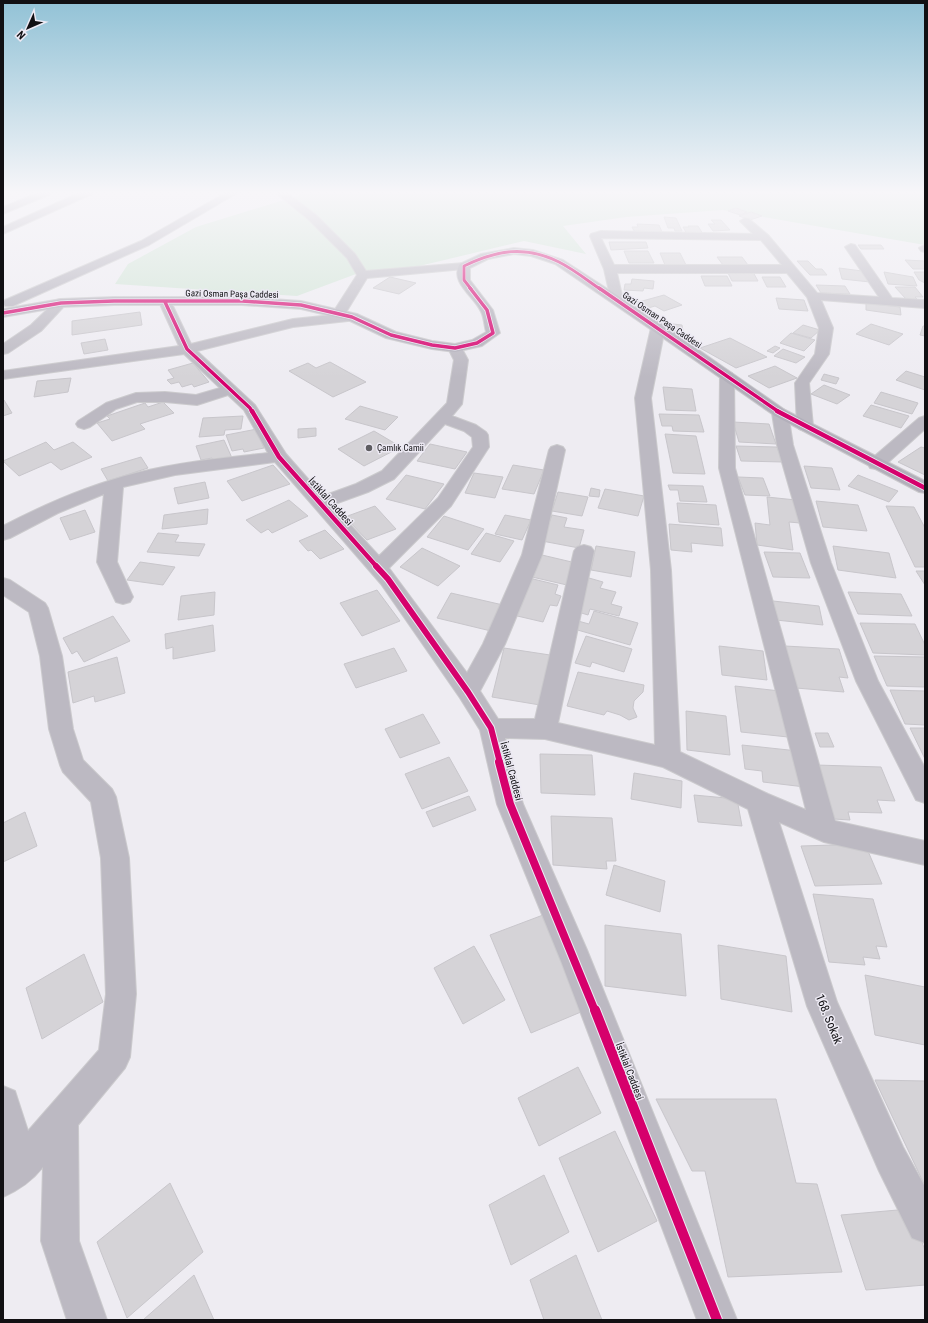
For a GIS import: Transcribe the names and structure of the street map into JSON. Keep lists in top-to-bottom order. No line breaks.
{"streets":{"street":["Gazi Osman Paşa Caddesi","İstiklal Caddesi","168. Sokak"]},"crossings":[["Gazi Osman Paşa Caddesi","İstiklal Caddesi"]],"places":["Çamlık Camii"],"north":"bottom left"}
